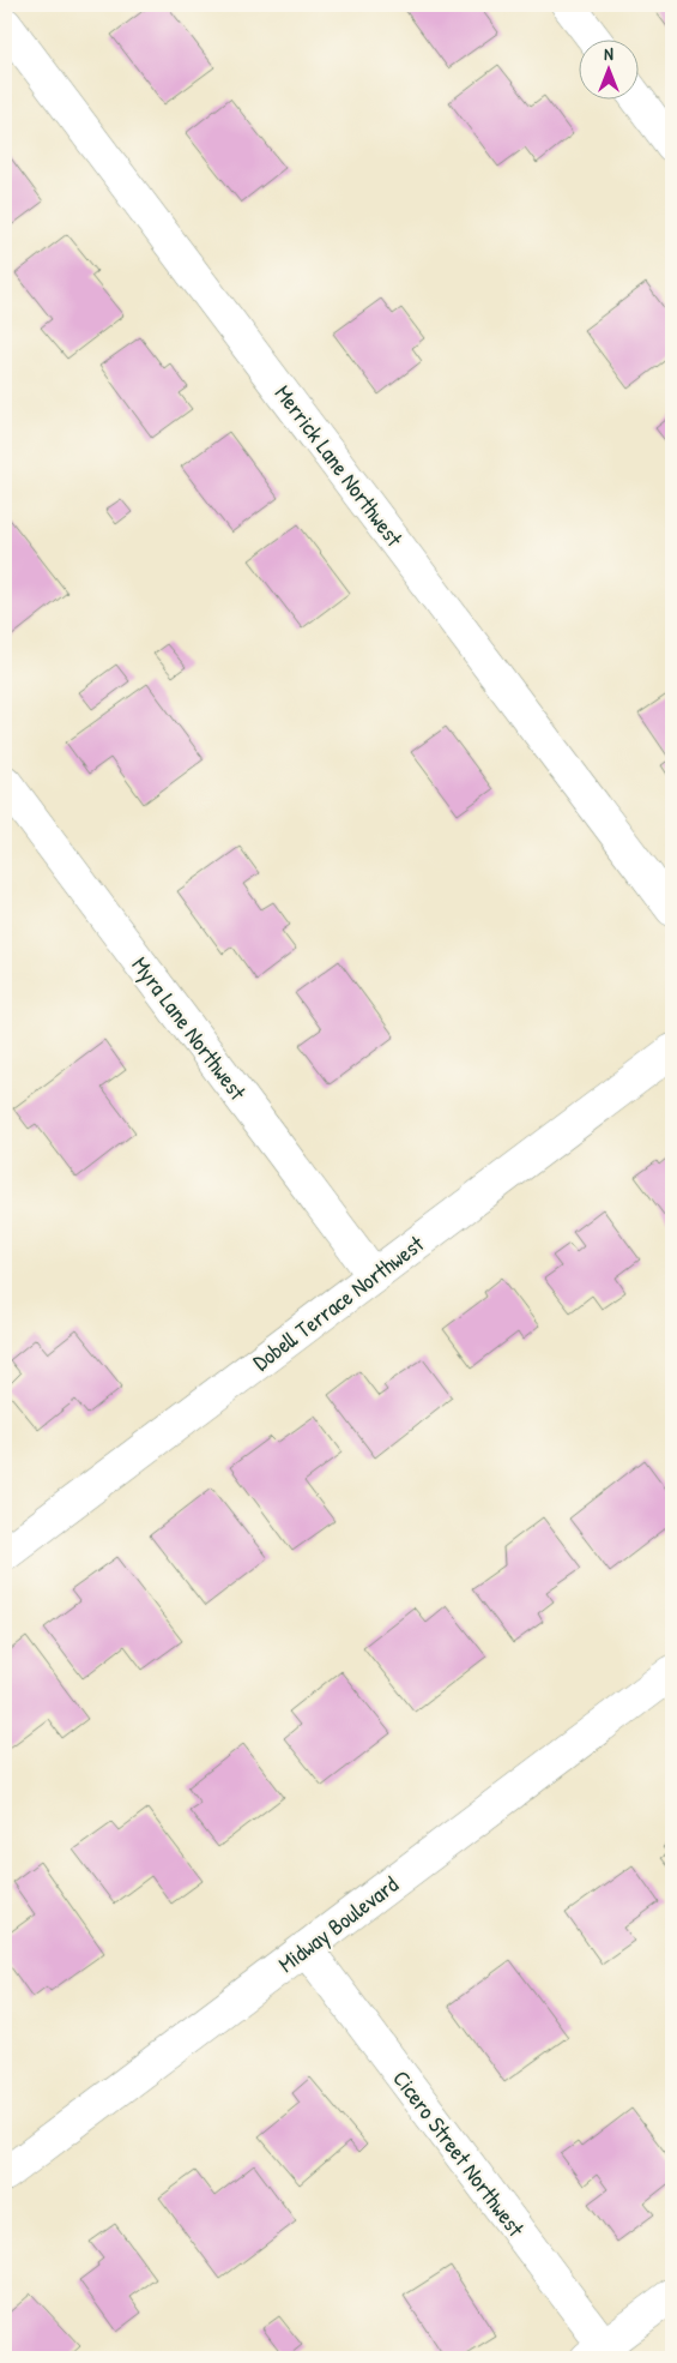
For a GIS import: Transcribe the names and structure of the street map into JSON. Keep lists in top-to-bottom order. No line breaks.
{"streets":{"street":["Merrick Lane Northwest","Myra Lane Northwest","Dobell Terrace Northwest","Midway Boulevard","Cicero Street Northwest"]},"crossings":[["Myra Lane Northwest","Dobell Terrace Northwest"],["Midway Boulevard","Cicero Street Northwest"]],"north":"top"}
